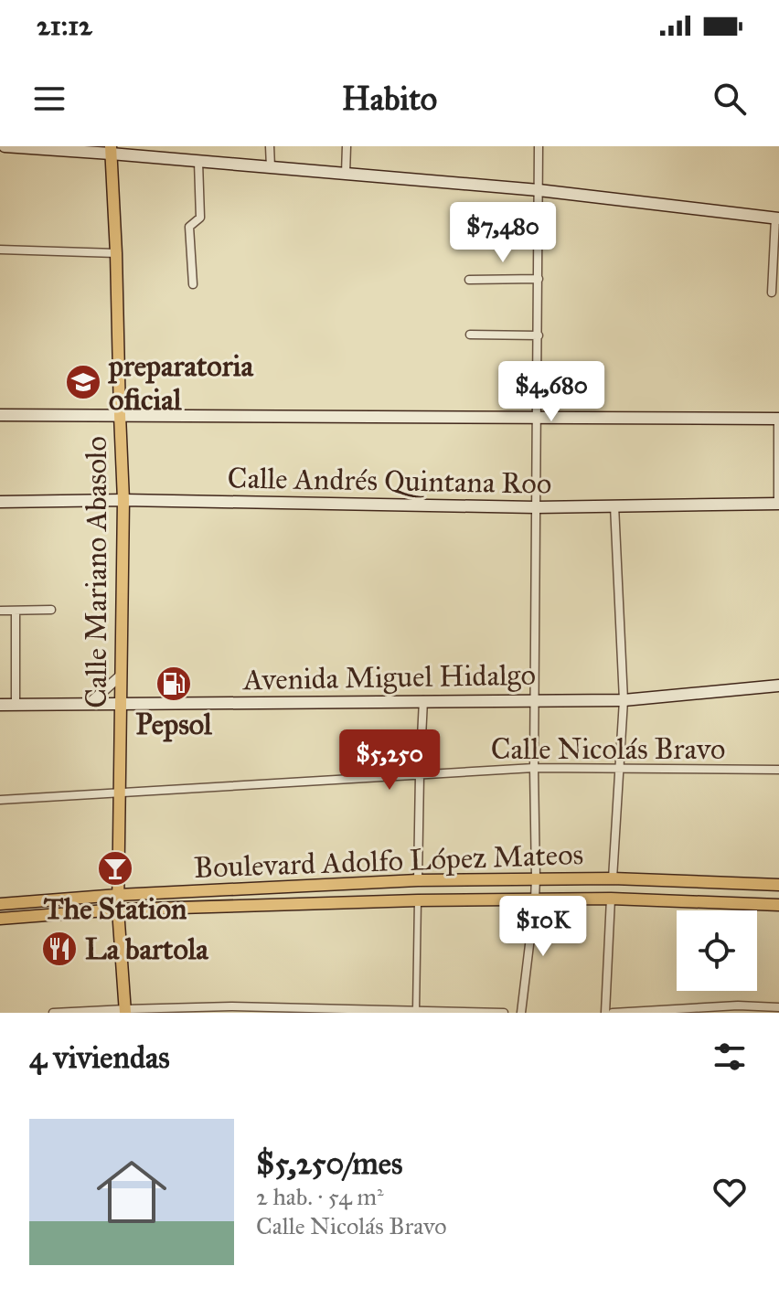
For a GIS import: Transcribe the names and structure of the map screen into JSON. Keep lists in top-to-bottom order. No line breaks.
{"streets":{"main road":["Calle Andrés Quintana Roo","Calle Mariano Abasolo","Avenida Miguel Hidalgo","Boulevard Adolfo López Mateos"],"street":["Calle Nicolás Bravo"]},"crossings":[["Calle Andrés Quintana Roo","Calle Mariano Abasolo"],["Calle Mariano Abasolo","Avenida Miguel Hidalgo"],["Calle Mariano Abasolo","Calle Nicolás Bravo"],["Calle Mariano Abasolo","Boulevard Adolfo López Mateos"]],"places":{"school or university":["preparatoria oficial"],"fuel station":["Pepsol"],"bar":["The Station"],"restaurant":["La bartola"]},"page":{"status":"21:12","header":"Habito","price":["$7,480","$4,680","$5,250","$10K"],"heading":"4 viviendas","list":[{"name":"$5,250/mes","note":"2 hab. · 54 m² · Calle Nicolás Bravo"}]}}
